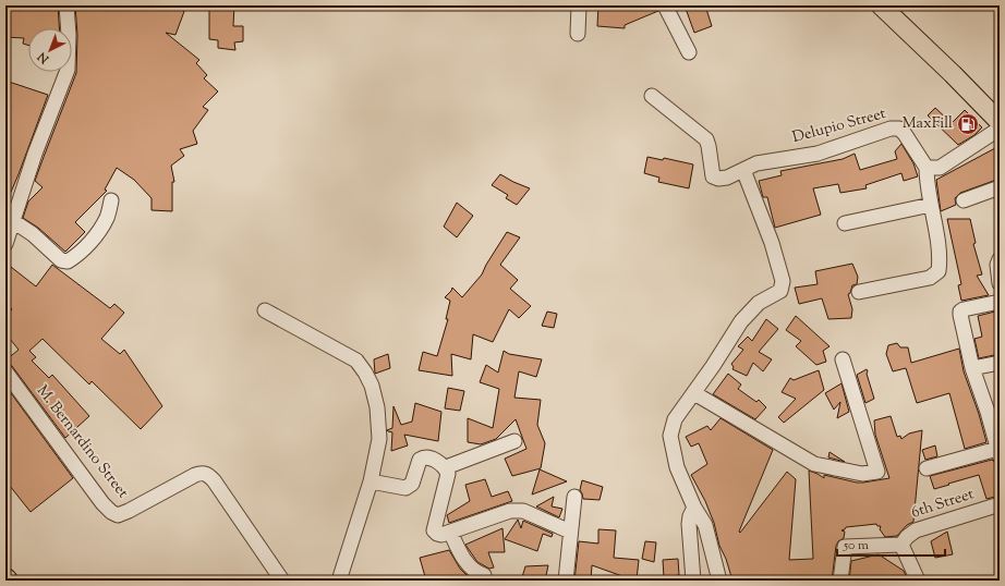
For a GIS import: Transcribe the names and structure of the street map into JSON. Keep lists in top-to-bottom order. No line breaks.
{"streets":{"street":["Delupio Street","M. Bernardino Street","6th Street"]},"places":{"fuel station":["MaxFill"]},"scale_bar":"50 m","north":"bottom left"}
